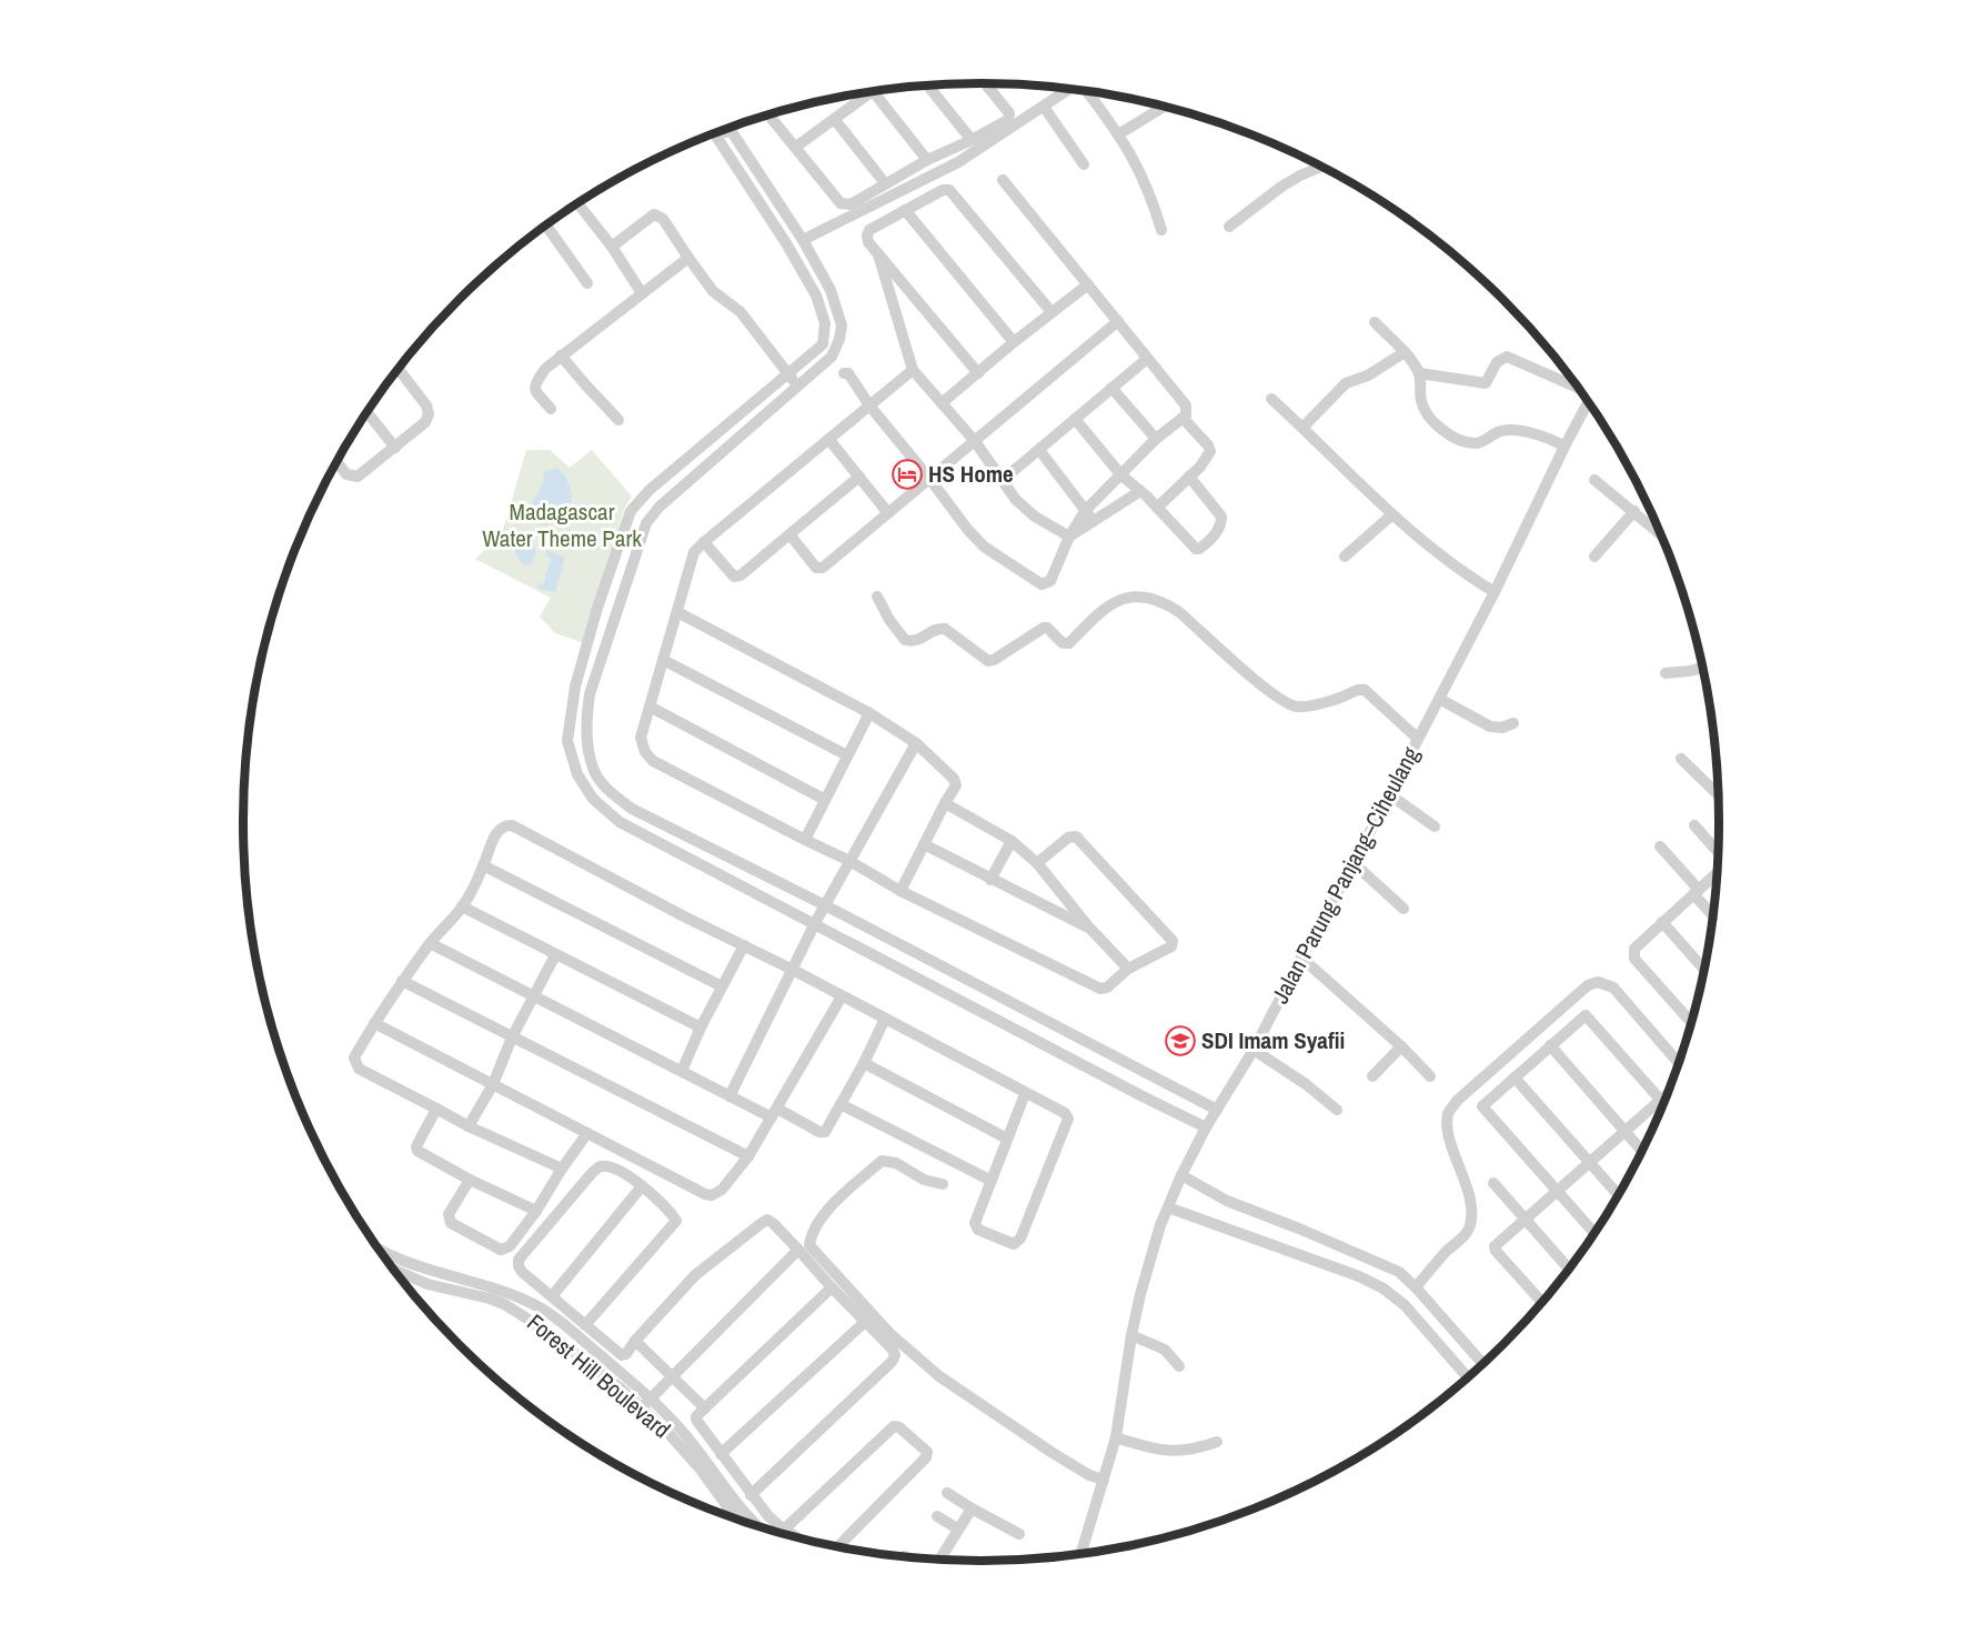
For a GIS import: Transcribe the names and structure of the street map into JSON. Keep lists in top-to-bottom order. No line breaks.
{"streets":{"street":["Jalan Parung Panjang–Ciheulang","Forest Hill Boulevard"]},"parks":["Madagascar Water Theme Park"],"places":{"hotel":["HS Home"],"school or university":["SDI Imam Syafii"]}}
